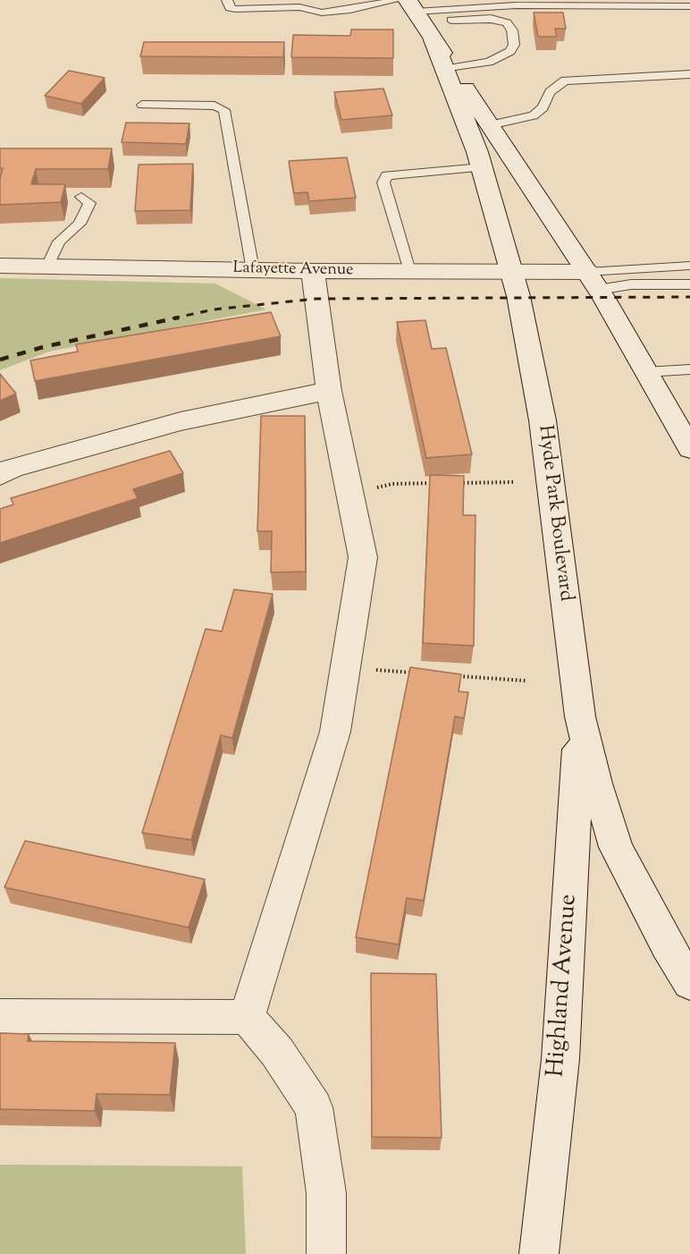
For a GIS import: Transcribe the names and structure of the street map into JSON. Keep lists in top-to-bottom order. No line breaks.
{"streets":{"street":["Lafayette Avenue","Hyde Park Boulevard","Highland Avenue"]},"crossings":[["Lafayette Avenue","Hyde Park Boulevard"],["Hyde Park Boulevard","Highland Avenue"]]}
